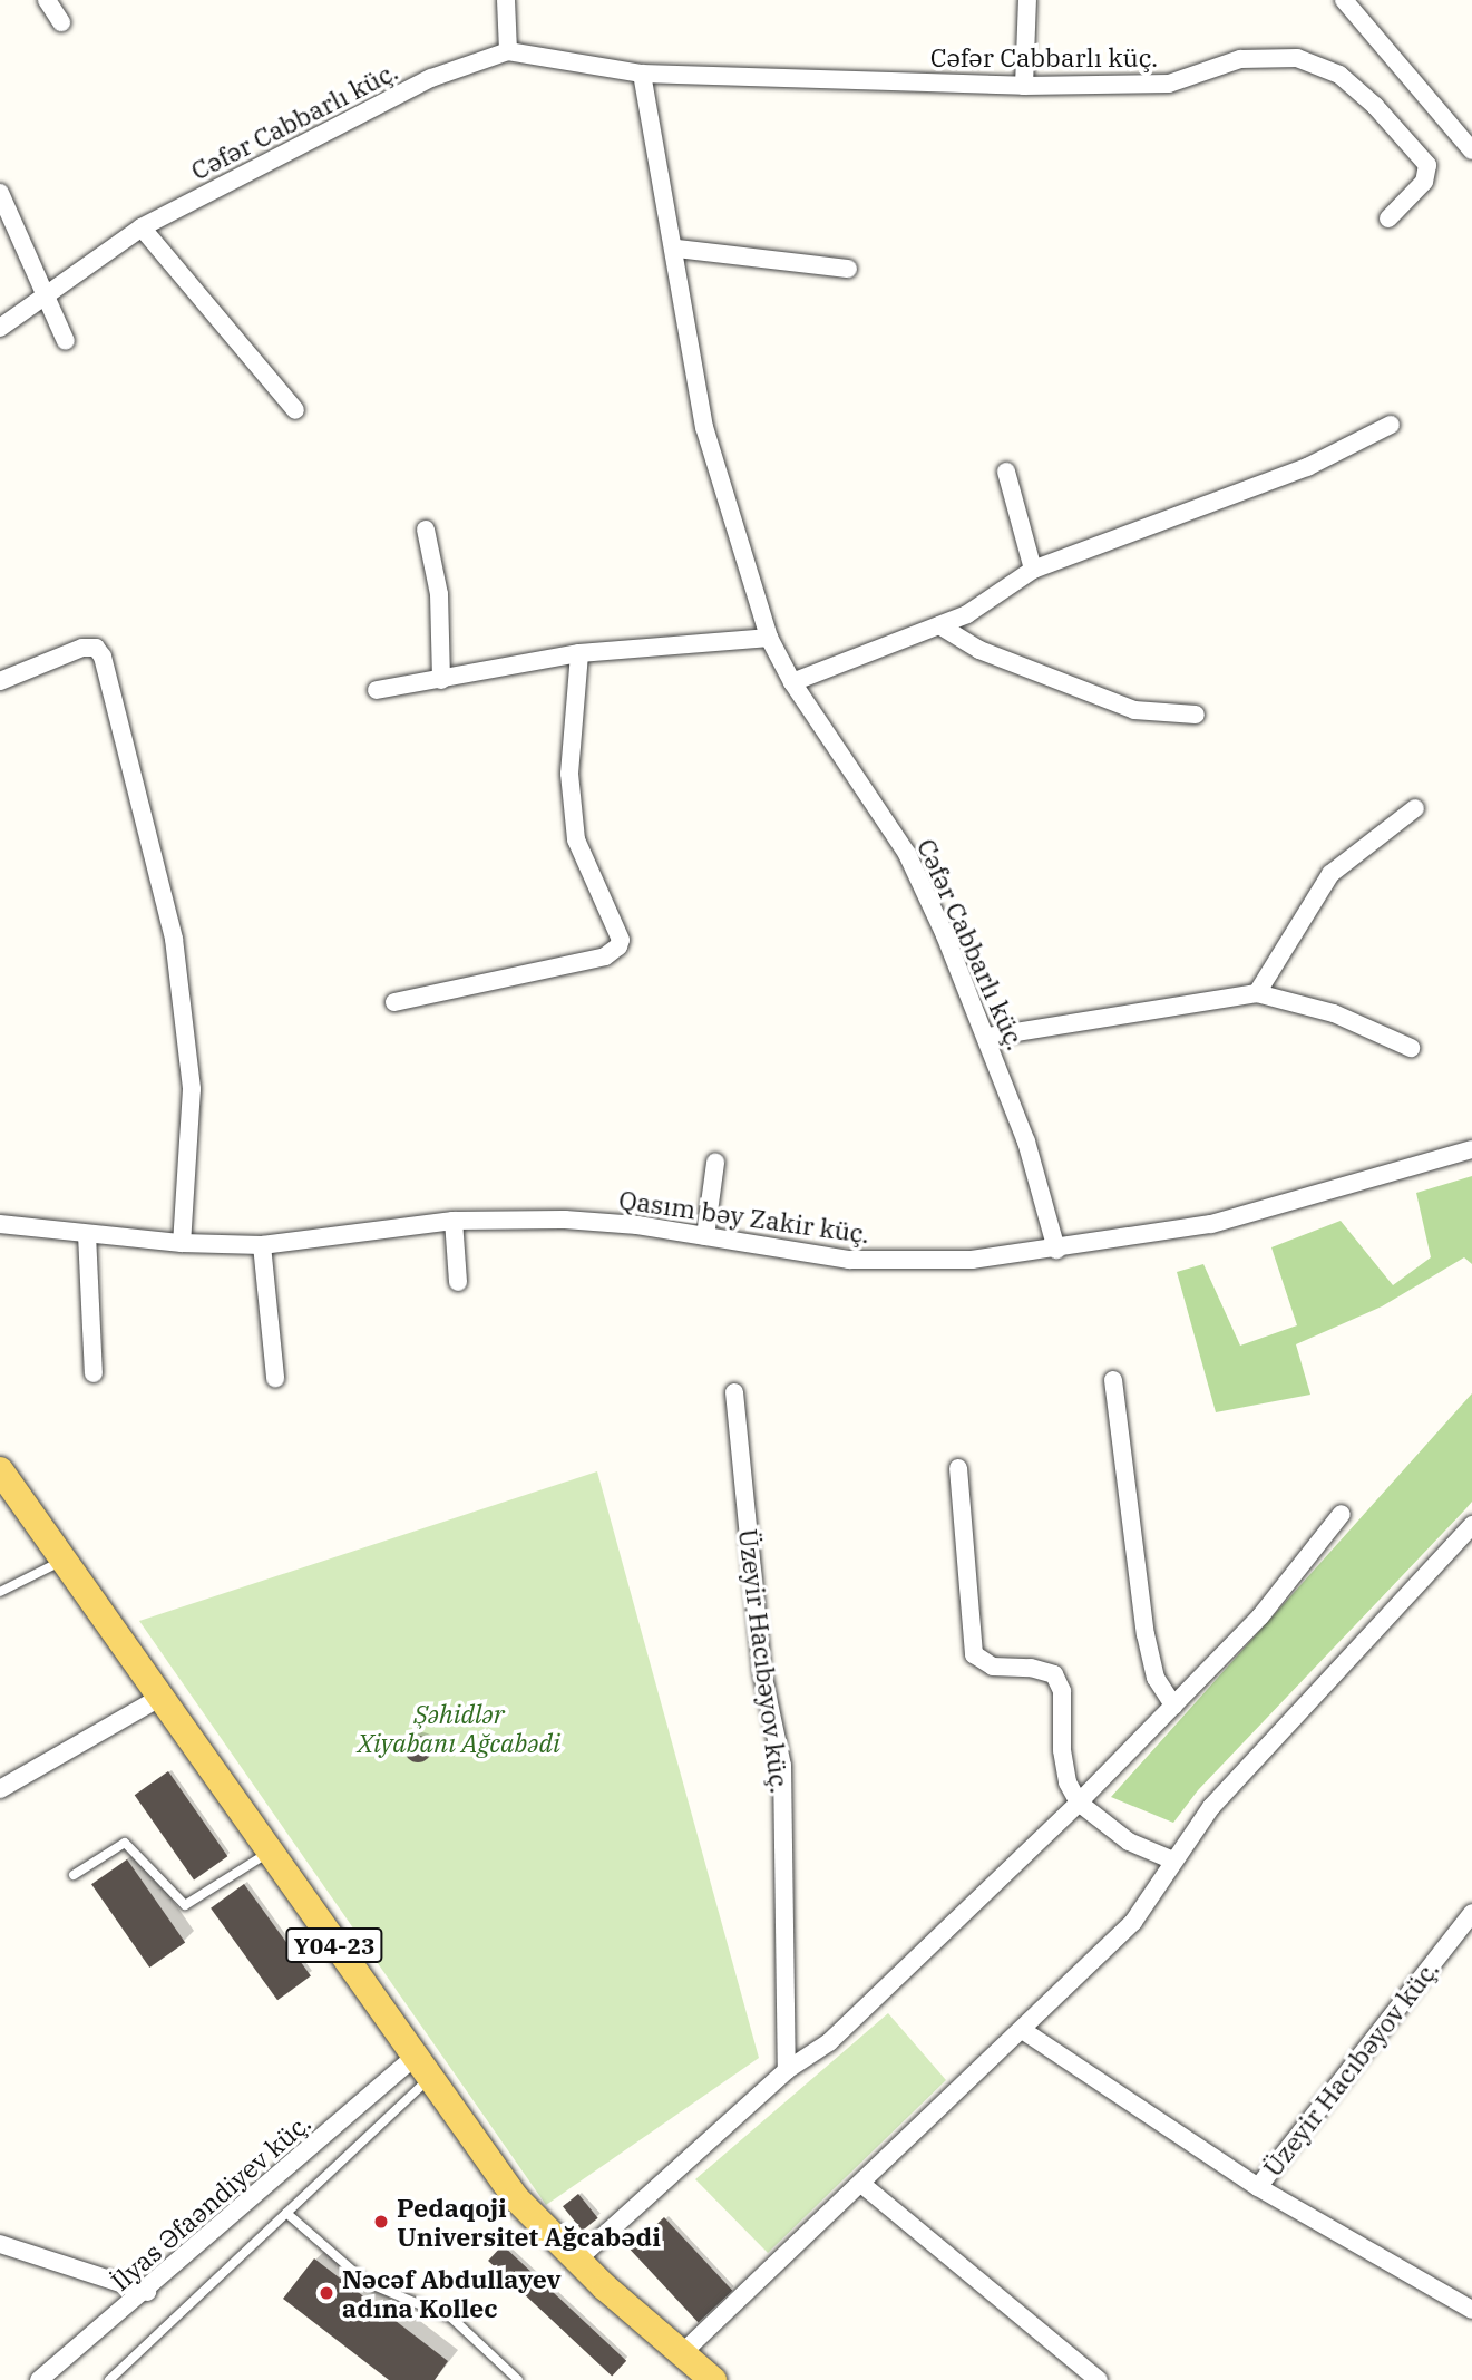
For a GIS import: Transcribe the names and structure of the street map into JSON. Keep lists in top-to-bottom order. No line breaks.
{"streets":{"main road":["Y04-23"],"street":["Cəfər Cabbarlı küç.","Qasım bəy Zakir küç.","Üzeyir Hacıbəyov küç.","İlyas Əfaəndiyev küç."]},"crossings":[["Cəfər Cabbarlı küç.","Qasım bəy Zakir küç."],["Y04-23","İlyas Əfaəndiyev küç."]],"parks":["Şəhidlər Xiyabanı Ağcabədi"],"places":["Pedaqoji Universitet Ağcabədi","Nəcəf Abdullayev adına Kollec"]}
